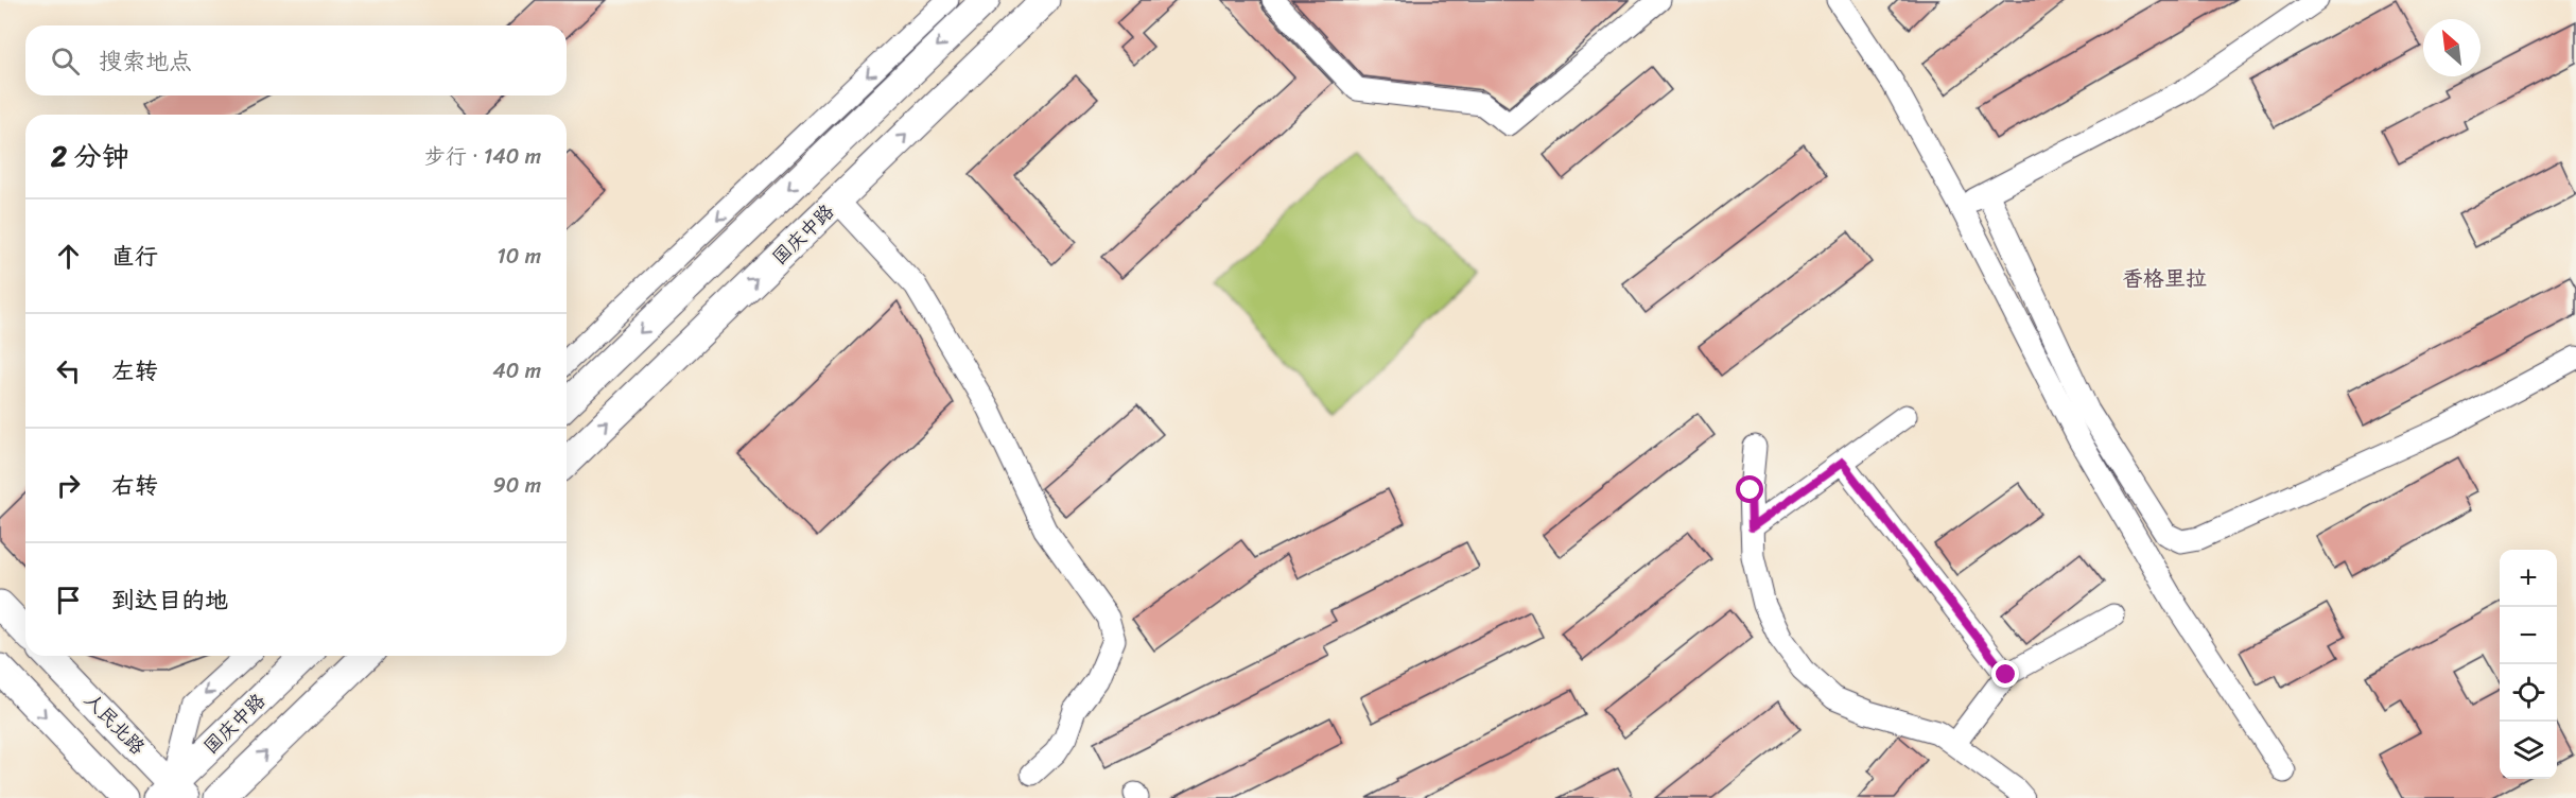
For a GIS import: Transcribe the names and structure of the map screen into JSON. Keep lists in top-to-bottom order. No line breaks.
{"streets":{"main road":["国庆中路","人民北路"]},"crossings":[["国庆中路","人民北路"]],"districts":["香格里拉"],"north":"top left","page":{"search":"搜索地点","heading":["2 分钟","步行 · 140 m"],"list":[["直行","10 m"],["左转","40 m"],["右转","90 m"],"到达目的地"],"map_buttons":["+","−"]}}
